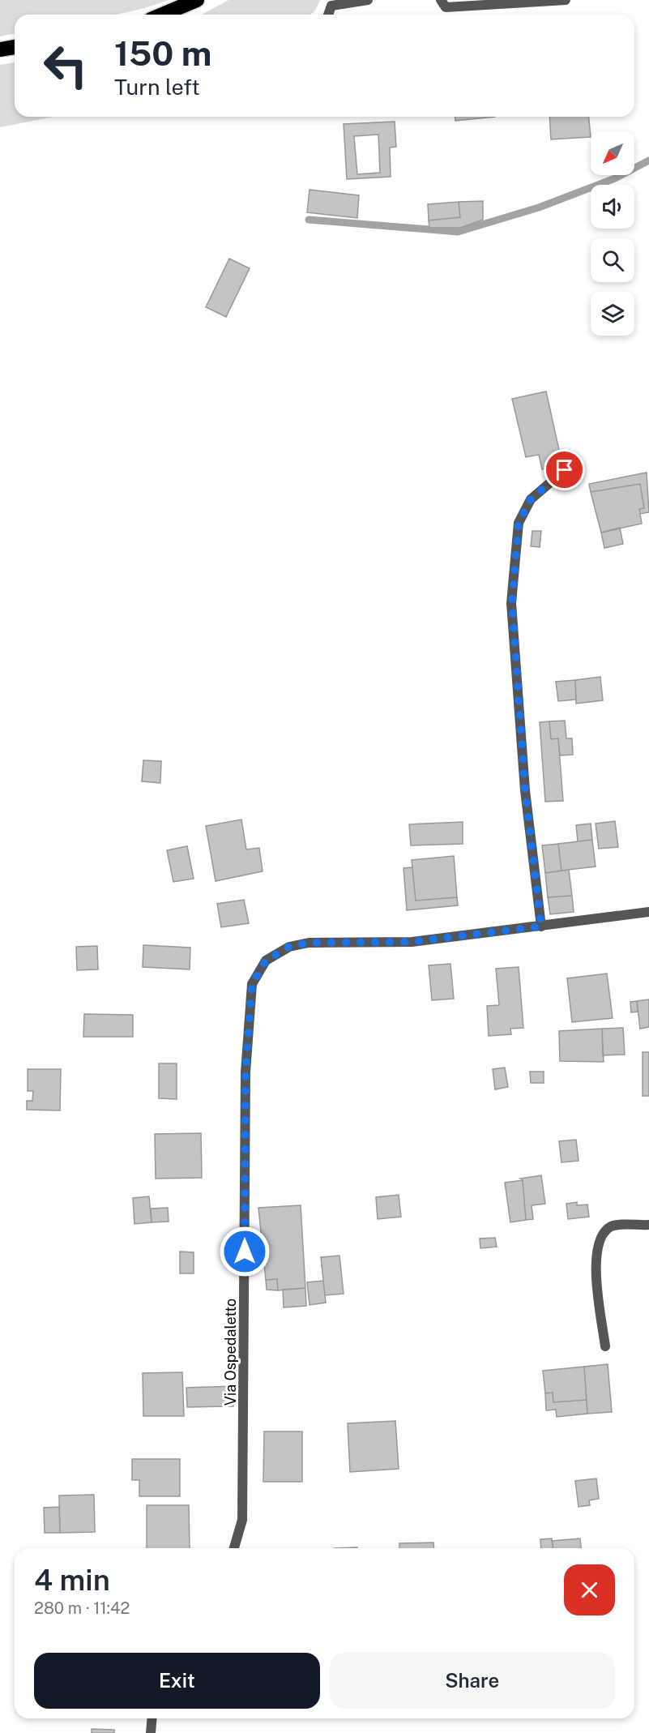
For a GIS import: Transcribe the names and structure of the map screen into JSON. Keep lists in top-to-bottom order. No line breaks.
{"streets":{"street":["Via Ospedaletto"]},"north":"bottom left","page":{"turn":["150 m","Turn left"],"heading":["4 min","280 m · 11:42"],"buttons":["Exit","Share"]}}
